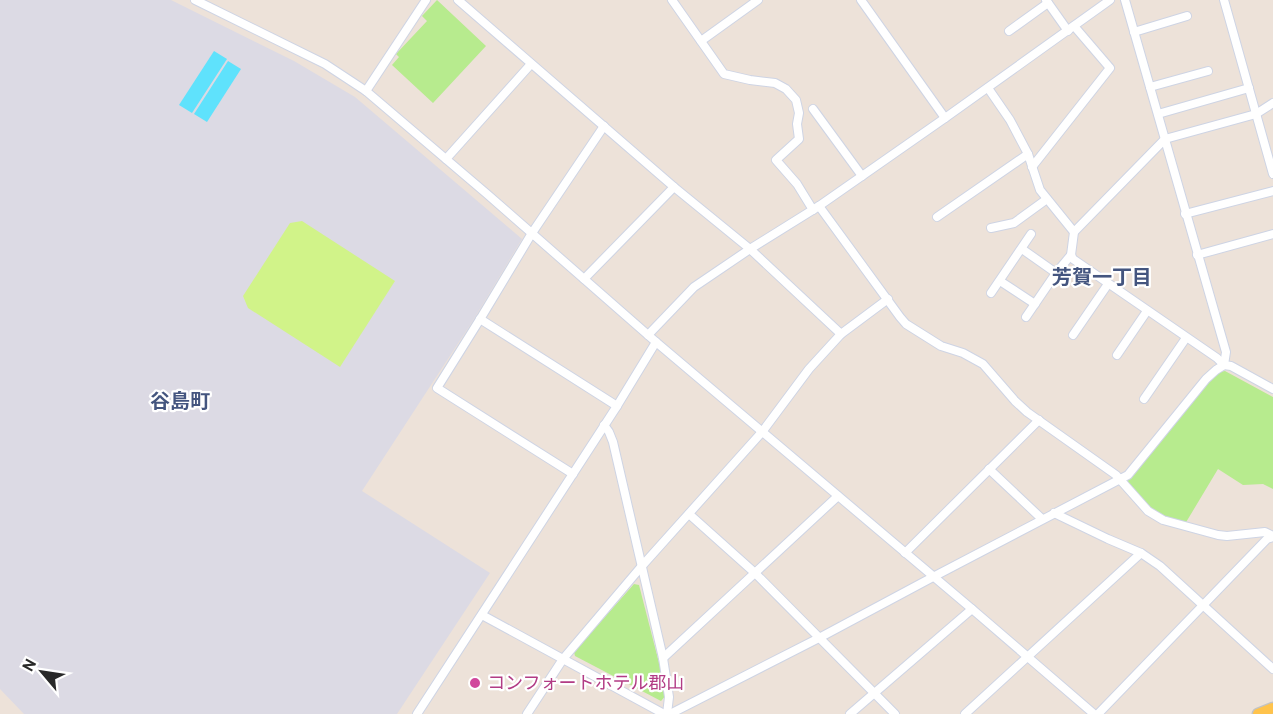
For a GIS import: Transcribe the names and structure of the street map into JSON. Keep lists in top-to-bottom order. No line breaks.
{"districts":["芳賀一丁目","谷島町"],"places":["コンフォートホテル郡山"],"north":"top left"}
